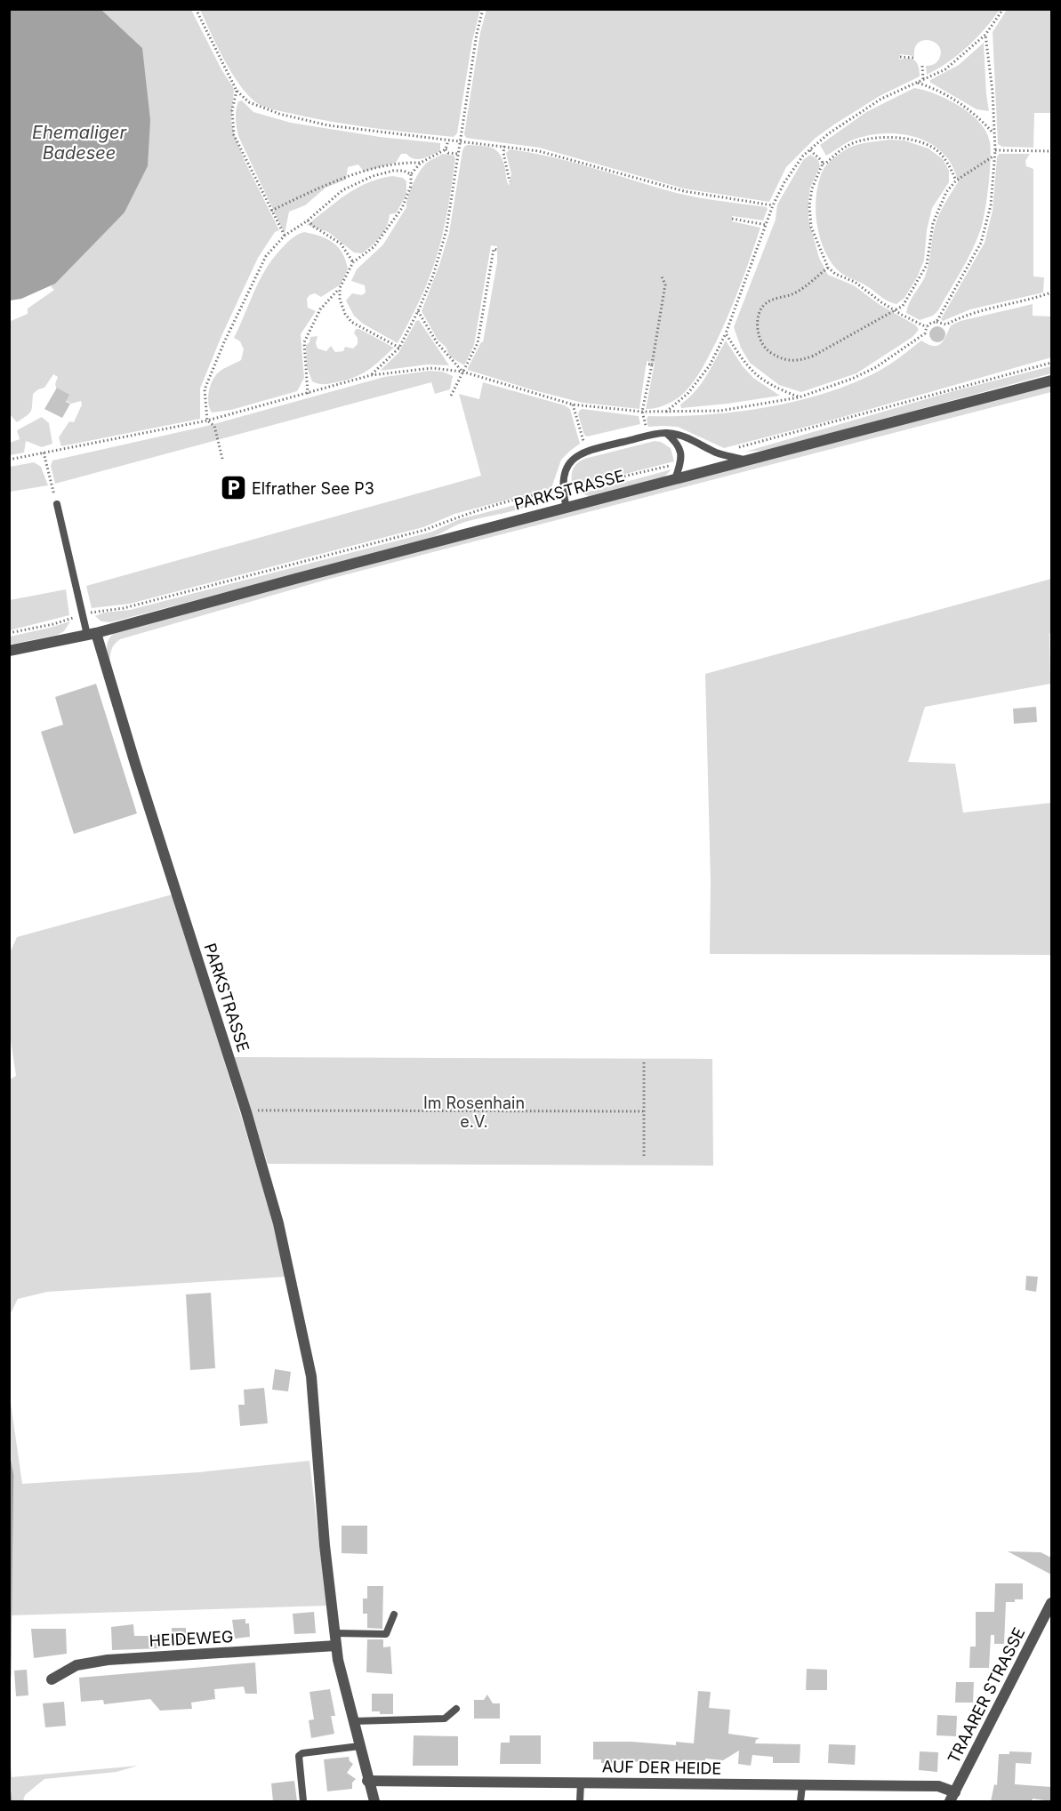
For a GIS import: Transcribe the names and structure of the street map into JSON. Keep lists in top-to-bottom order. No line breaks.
{"streets":{"street":["PARKSTRASSE","HEIDEWEG","TRAARER STRASSE","AUF DER HEIDE"]},"crossings":[["TRAARER STRASSE","AUF DER HEIDE"]],"water":["Ehemaliger Badesee"],"parks":["Im Rosenhain e.V."],"places":{"parking":["Elfrather See P3"]}}
